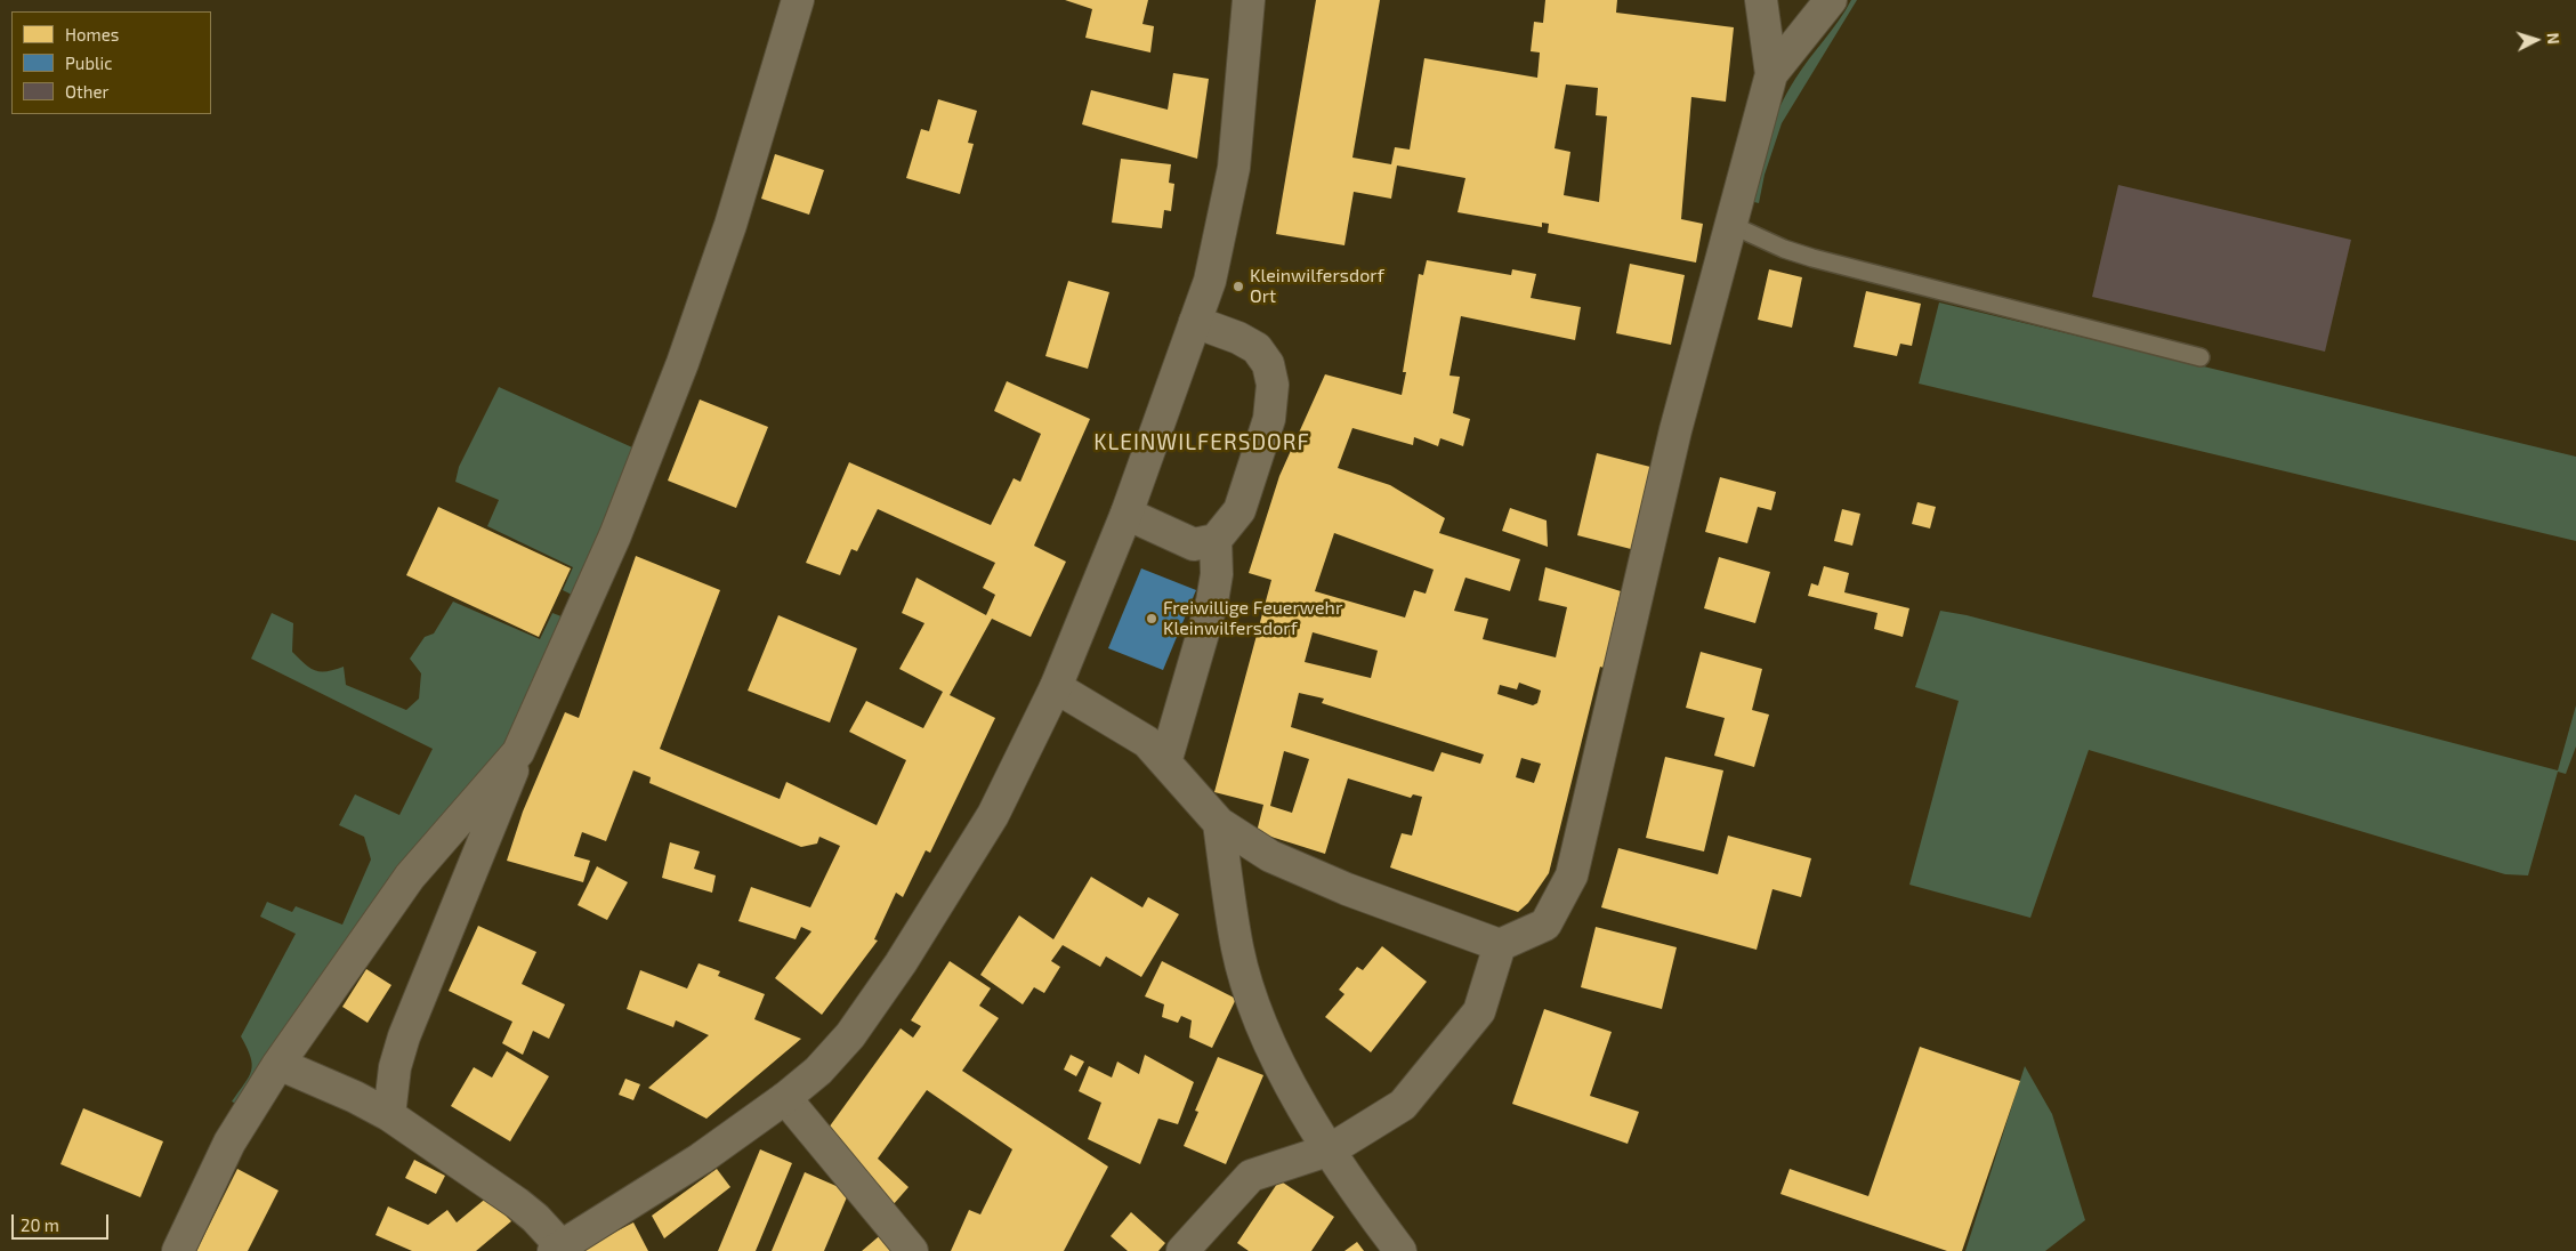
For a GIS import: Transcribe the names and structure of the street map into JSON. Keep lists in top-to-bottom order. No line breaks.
{"districts":["KLEINWILFERSDORF"],"places":["Kleinwilfersdorf Ort","Freiwillige Feuerwehr Kleinwilfersdorf"],"legend":["Homes","Public","Other"],"scale_bar":"20 m","north":"right"}
